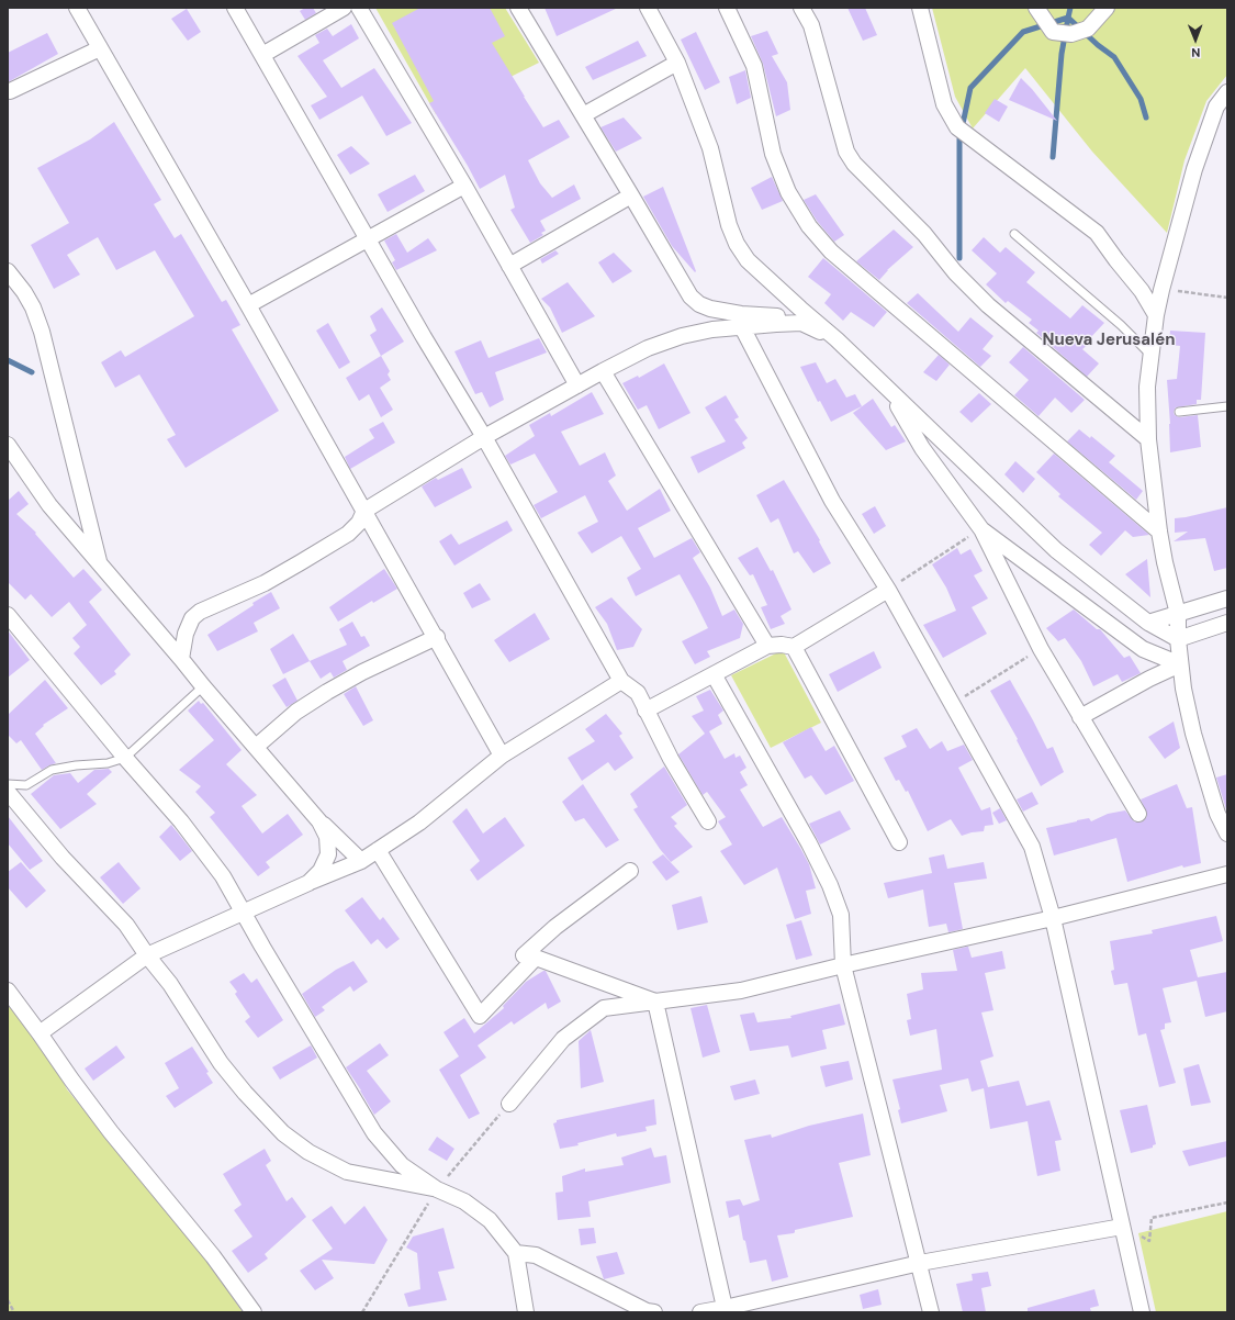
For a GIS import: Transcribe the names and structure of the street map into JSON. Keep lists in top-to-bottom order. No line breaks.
{"districts":["Nueva Jerusalén"],"north":"bottom"}
